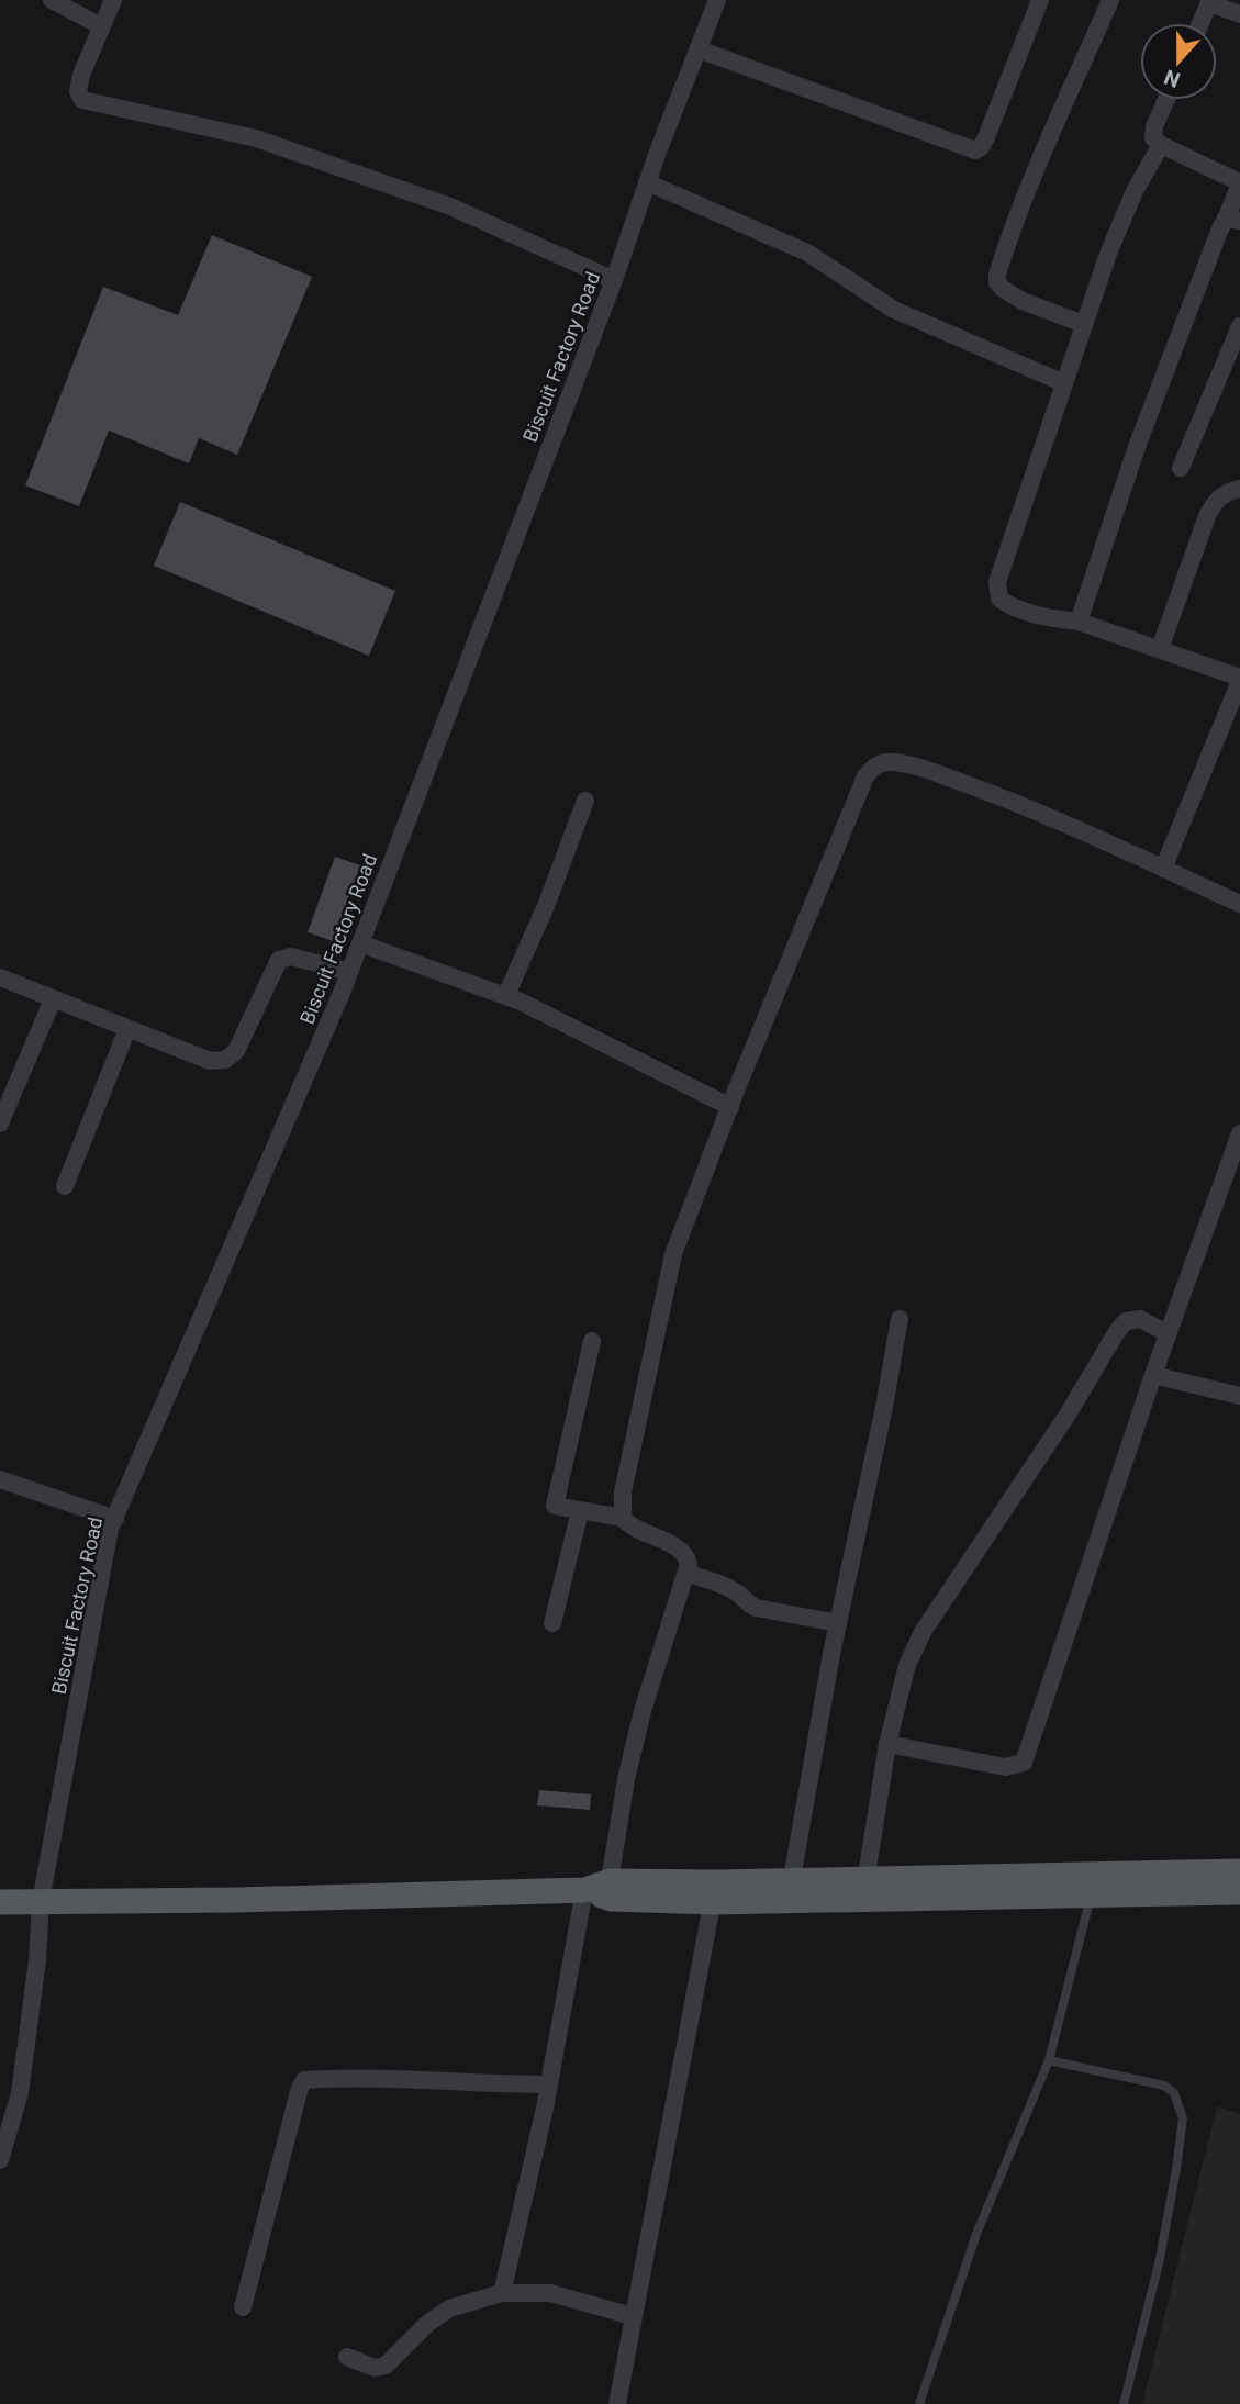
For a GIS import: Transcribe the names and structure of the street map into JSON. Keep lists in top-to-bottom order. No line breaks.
{"streets":{"street":["Biscuit Factory Road"]},"north":"bottom"}
